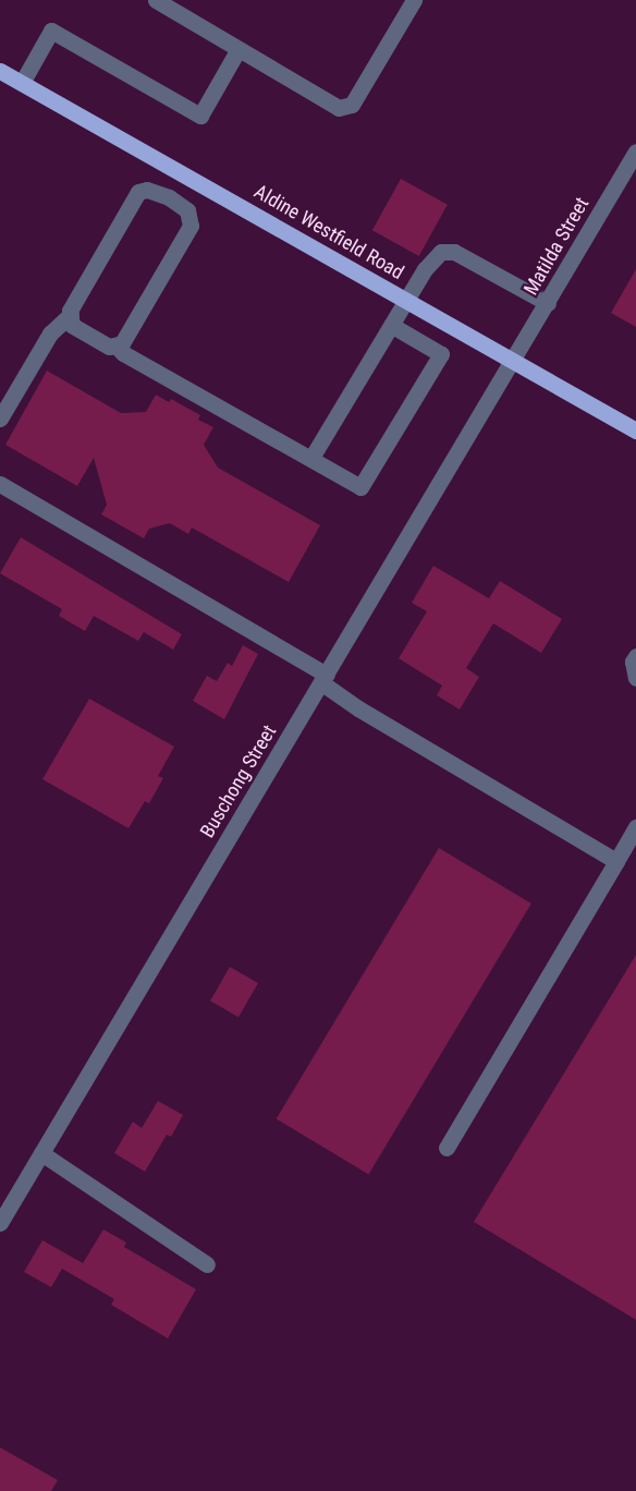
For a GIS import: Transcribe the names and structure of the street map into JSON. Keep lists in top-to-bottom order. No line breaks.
{"streets":{"main road":["Aldine Westfield Road"],"street":["Matilda Street","Buschong Street"]},"crossings":[["Aldine Westfield Road","Matilda Street"],["Aldine Westfield Road","Buschong Street"],["Matilda Street","Buschong Street"]]}
